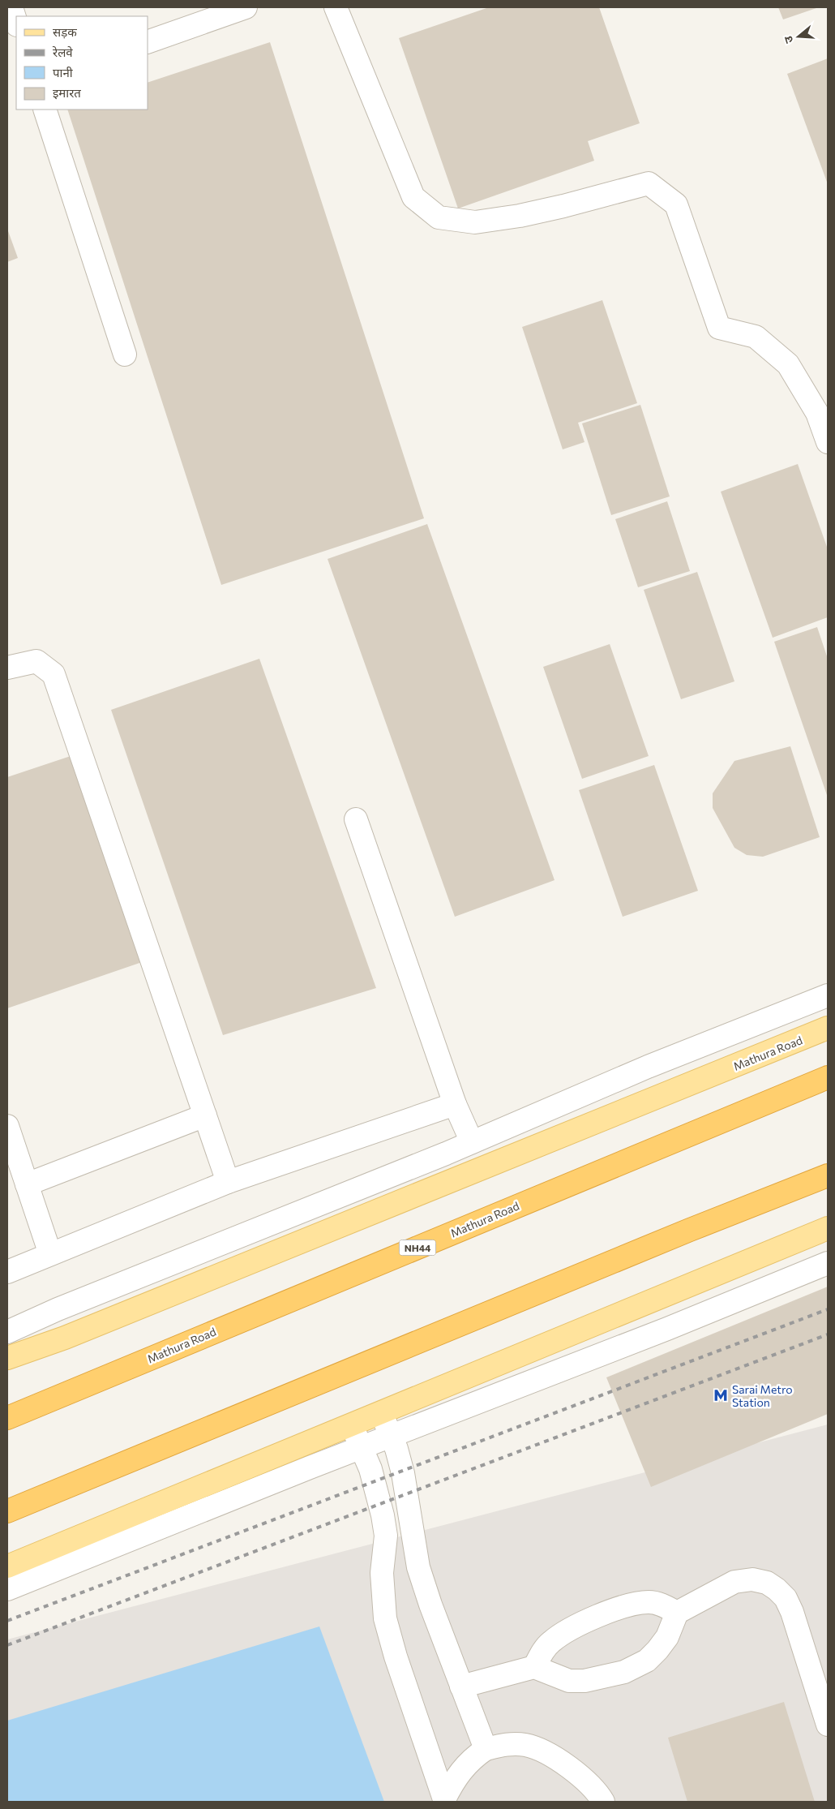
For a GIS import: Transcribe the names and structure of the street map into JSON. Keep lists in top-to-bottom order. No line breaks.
{"streets":{"highway":["Mathura Road","NH44"]},"places":{"metro station":["Sarai Metro Station"]},"legend":["सड़क","रेलवे","पानी","इमारत"],"north":"left"}
